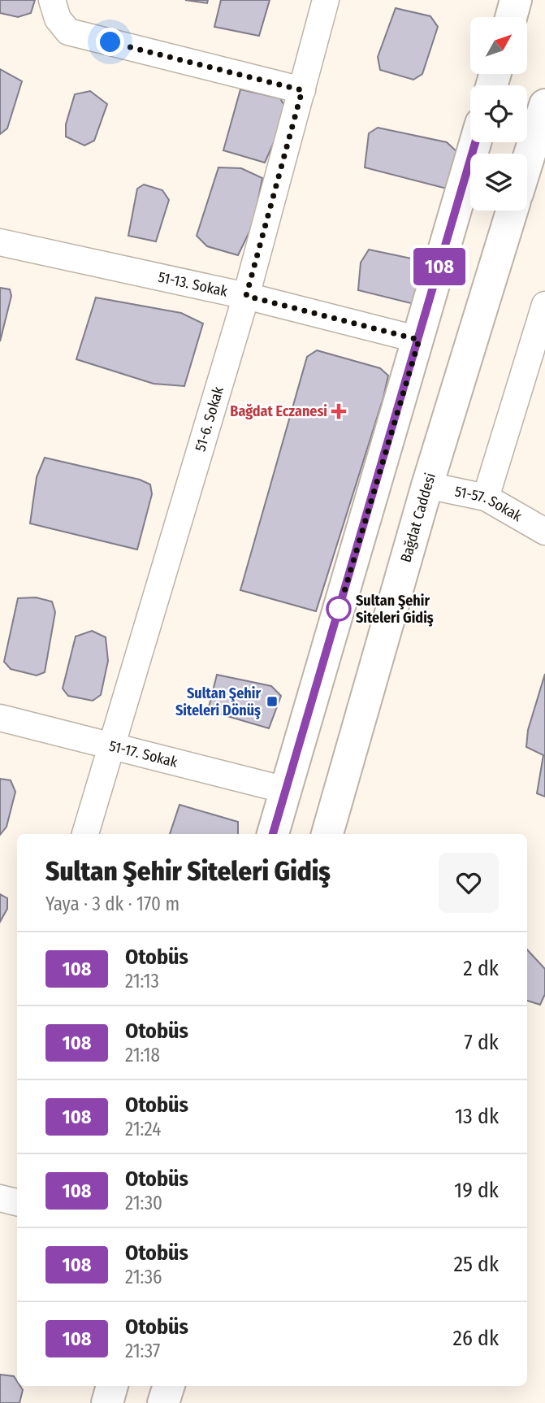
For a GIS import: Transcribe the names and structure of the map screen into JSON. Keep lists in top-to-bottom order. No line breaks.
{"streets":{"main road":["Bağdat Caddesi"],"street":["51-13. Sokak","51-6. Sokak","51-57. Sokak","51-17. Sokak"]},"crossings":[["51-13. Sokak","51-6. Sokak"],["51-6. Sokak","51-17. Sokak"],["51-57. Sokak","Bağdat Caddesi"]],"places":{"health":["Bağdat Eczanesi"],"other":["Sultan Şehir Siteleri Gidiş"],"transit":["Sultan Şehir Siteleri Dönüş"]},"lines":["bus line 108"],"north":"top right","page":{"on_map":"108","heading":["Sultan Şehir Siteleri Gidiş","Yaya · 3 dk · 170 m"],"list":[{"mark":"108","name":"Otobüs","note":"21:13","value":"2 dk"},{"mark":"108","name":"Otobüs","note":"21:18","value":"7 dk"},{"mark":"108","name":"Otobüs","note":"21:24","value":"13 dk"},{"mark":"108","name":"Otobüs","note":"21:30","value":"19 dk"},{"mark":"108","name":"Otobüs","note":"21:36","value":"25 dk"},{"mark":"108","name":"Otobüs","note":"21:37","value":"26 dk"}]}}
